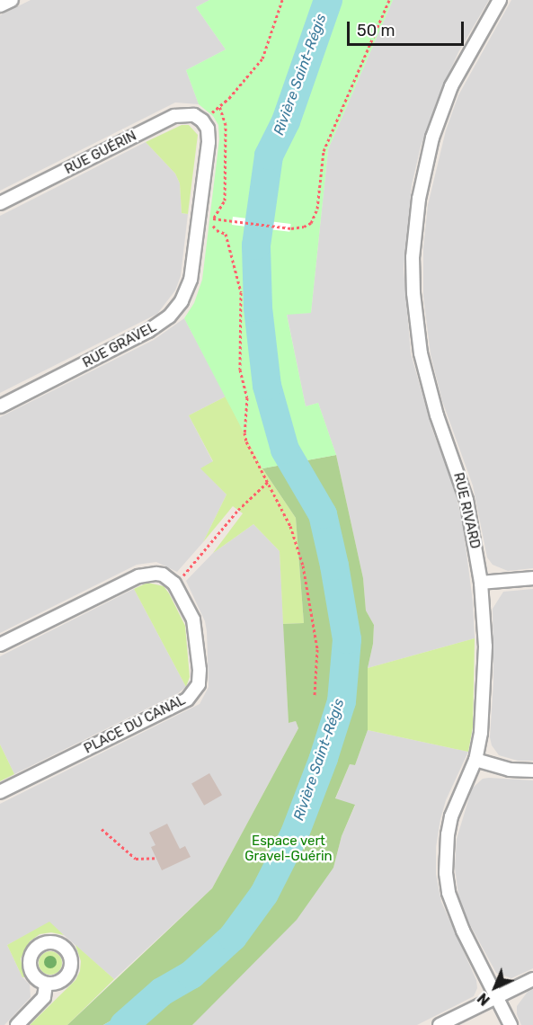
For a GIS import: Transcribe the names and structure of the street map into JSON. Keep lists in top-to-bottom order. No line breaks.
{"streets":{"street":["RUE GUÉRIN","RUE GRAVEL","RUE RIVARD","PLACE DU CANAL"]},"crossings":[["RUE GUÉRIN","RUE GRAVEL"]],"water":["Rivière Saint-Régis"],"parks":["Espace vert Gravel-Guérin"],"scale_bar":"50 m","north":"bottom left"}
